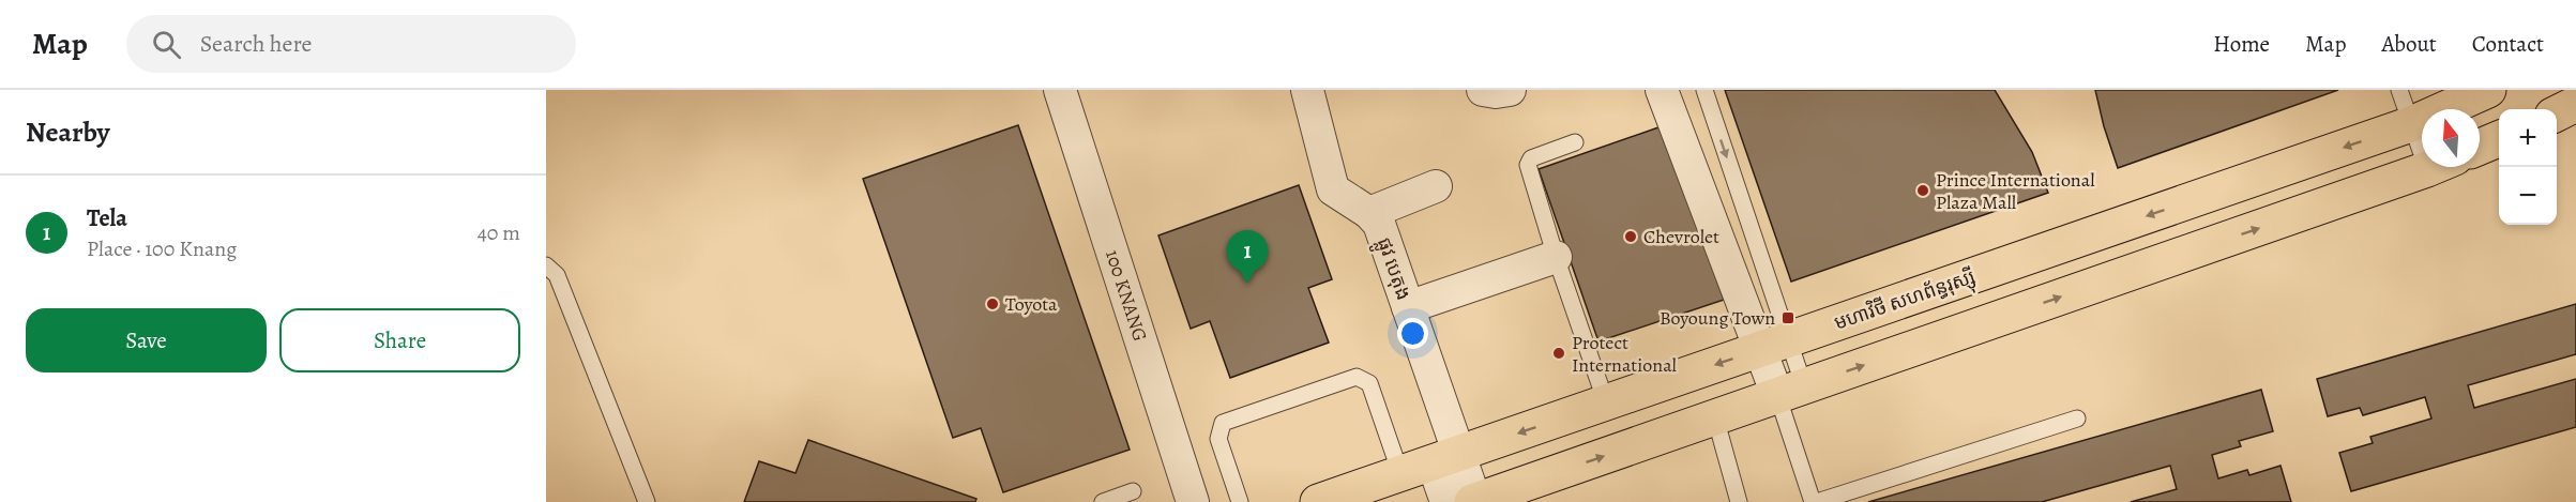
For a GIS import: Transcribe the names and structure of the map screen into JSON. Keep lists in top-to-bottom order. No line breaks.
{"streets":{"highway":["មហាវិថី សហព័ន្ធរុស្ស៊ី"],"street":["ផ្លូវ បេតុង","100 KNANG"]},"crossings":[["ផ្លូវ បេតុង","មហាវិថី សហព័ន្ធរុស្ស៊ី"]],"places":{"other":["Prince International Plaza Mall","Chevrolet","Toyota","Protect International"],"transit":["Boyoung Town"]},"north":"top","page":{"header":"Map","search":"Search here","nav":["Home","Map","About","Contact"],"heading":"Nearby","map_buttons":["+","−"],"list":[{"mark":"1","name":"Tela","note":"Place · 100 Knang","value":"40 m"}],"pins":"1","buttons":["Save","Share"]}}
